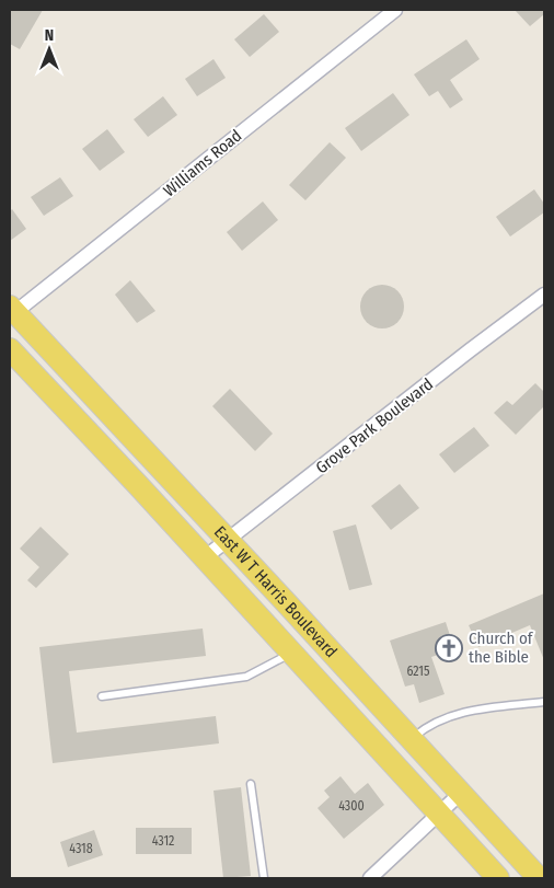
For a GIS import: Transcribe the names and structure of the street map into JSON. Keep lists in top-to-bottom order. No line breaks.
{"streets":{"main road":["East W T Harris Boulevard"],"street":["Williams Road","Grove Park Boulevard"]},"crossings":[["Williams Road","East W T Harris Boulevard"],["Grove Park Boulevard","East W T Harris Boulevard"]],"places":{"church":["Church of the Bible"]},"house_numbers":["6215","4300","4312","4318"],"north":"top"}
